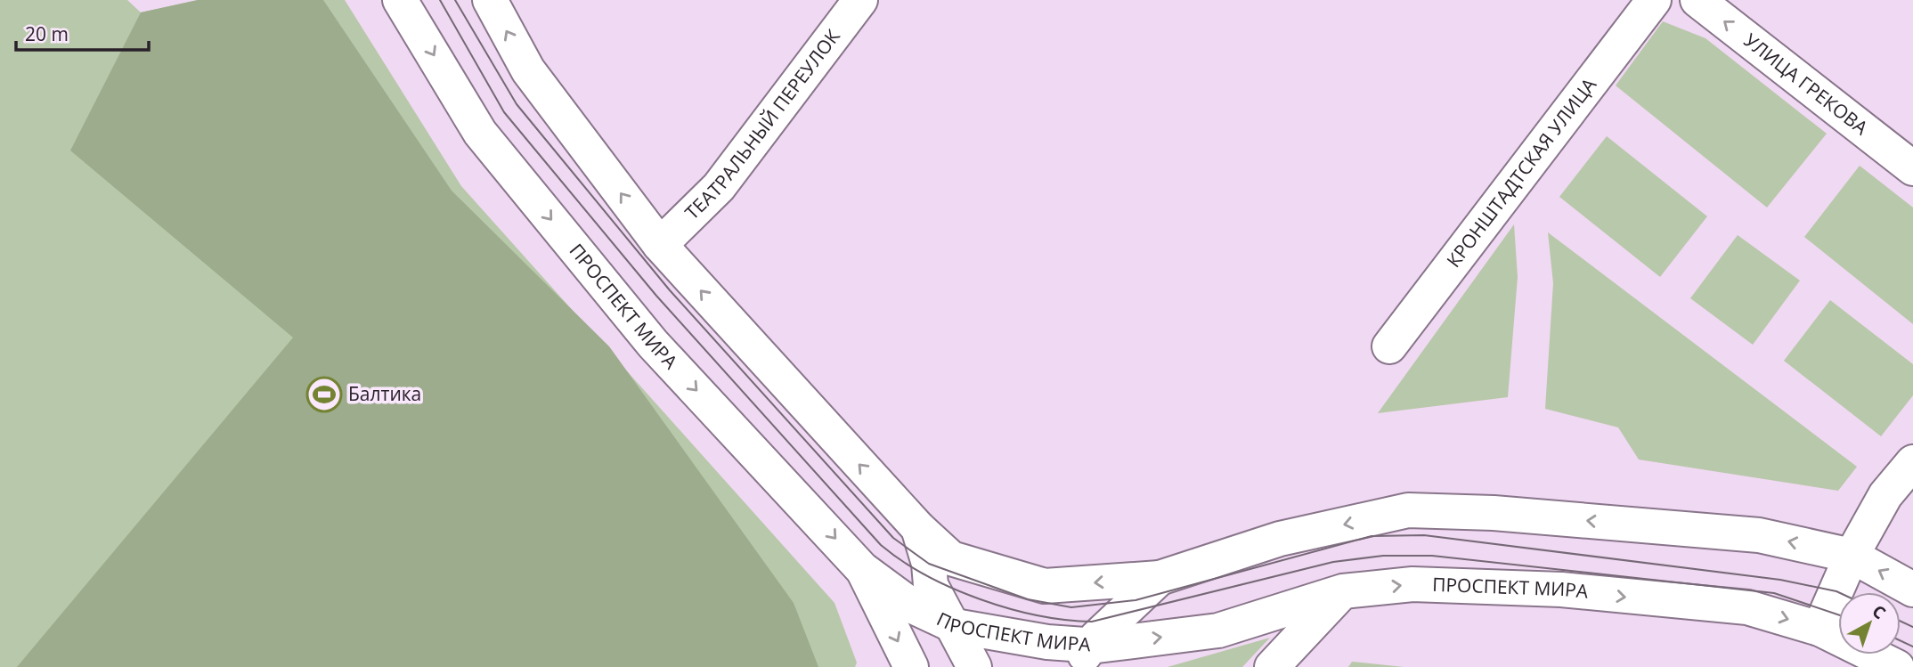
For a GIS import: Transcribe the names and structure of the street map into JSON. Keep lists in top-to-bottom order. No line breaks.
{"streets":{"main road":["УЛИЦА ГРЕКОВА","ТЕАТРАЛЬНЫЙ ПЕРЕУЛОК","КРОНШТАДТСКАЯ УЛИЦА","ПРОСПЕКТ МИРА"]},"one_way":["УЛИЦА ГРЕКОВА"],"places":{"sports":["Балтика"]},"scale_bar":"20 m","north":"top right"}
